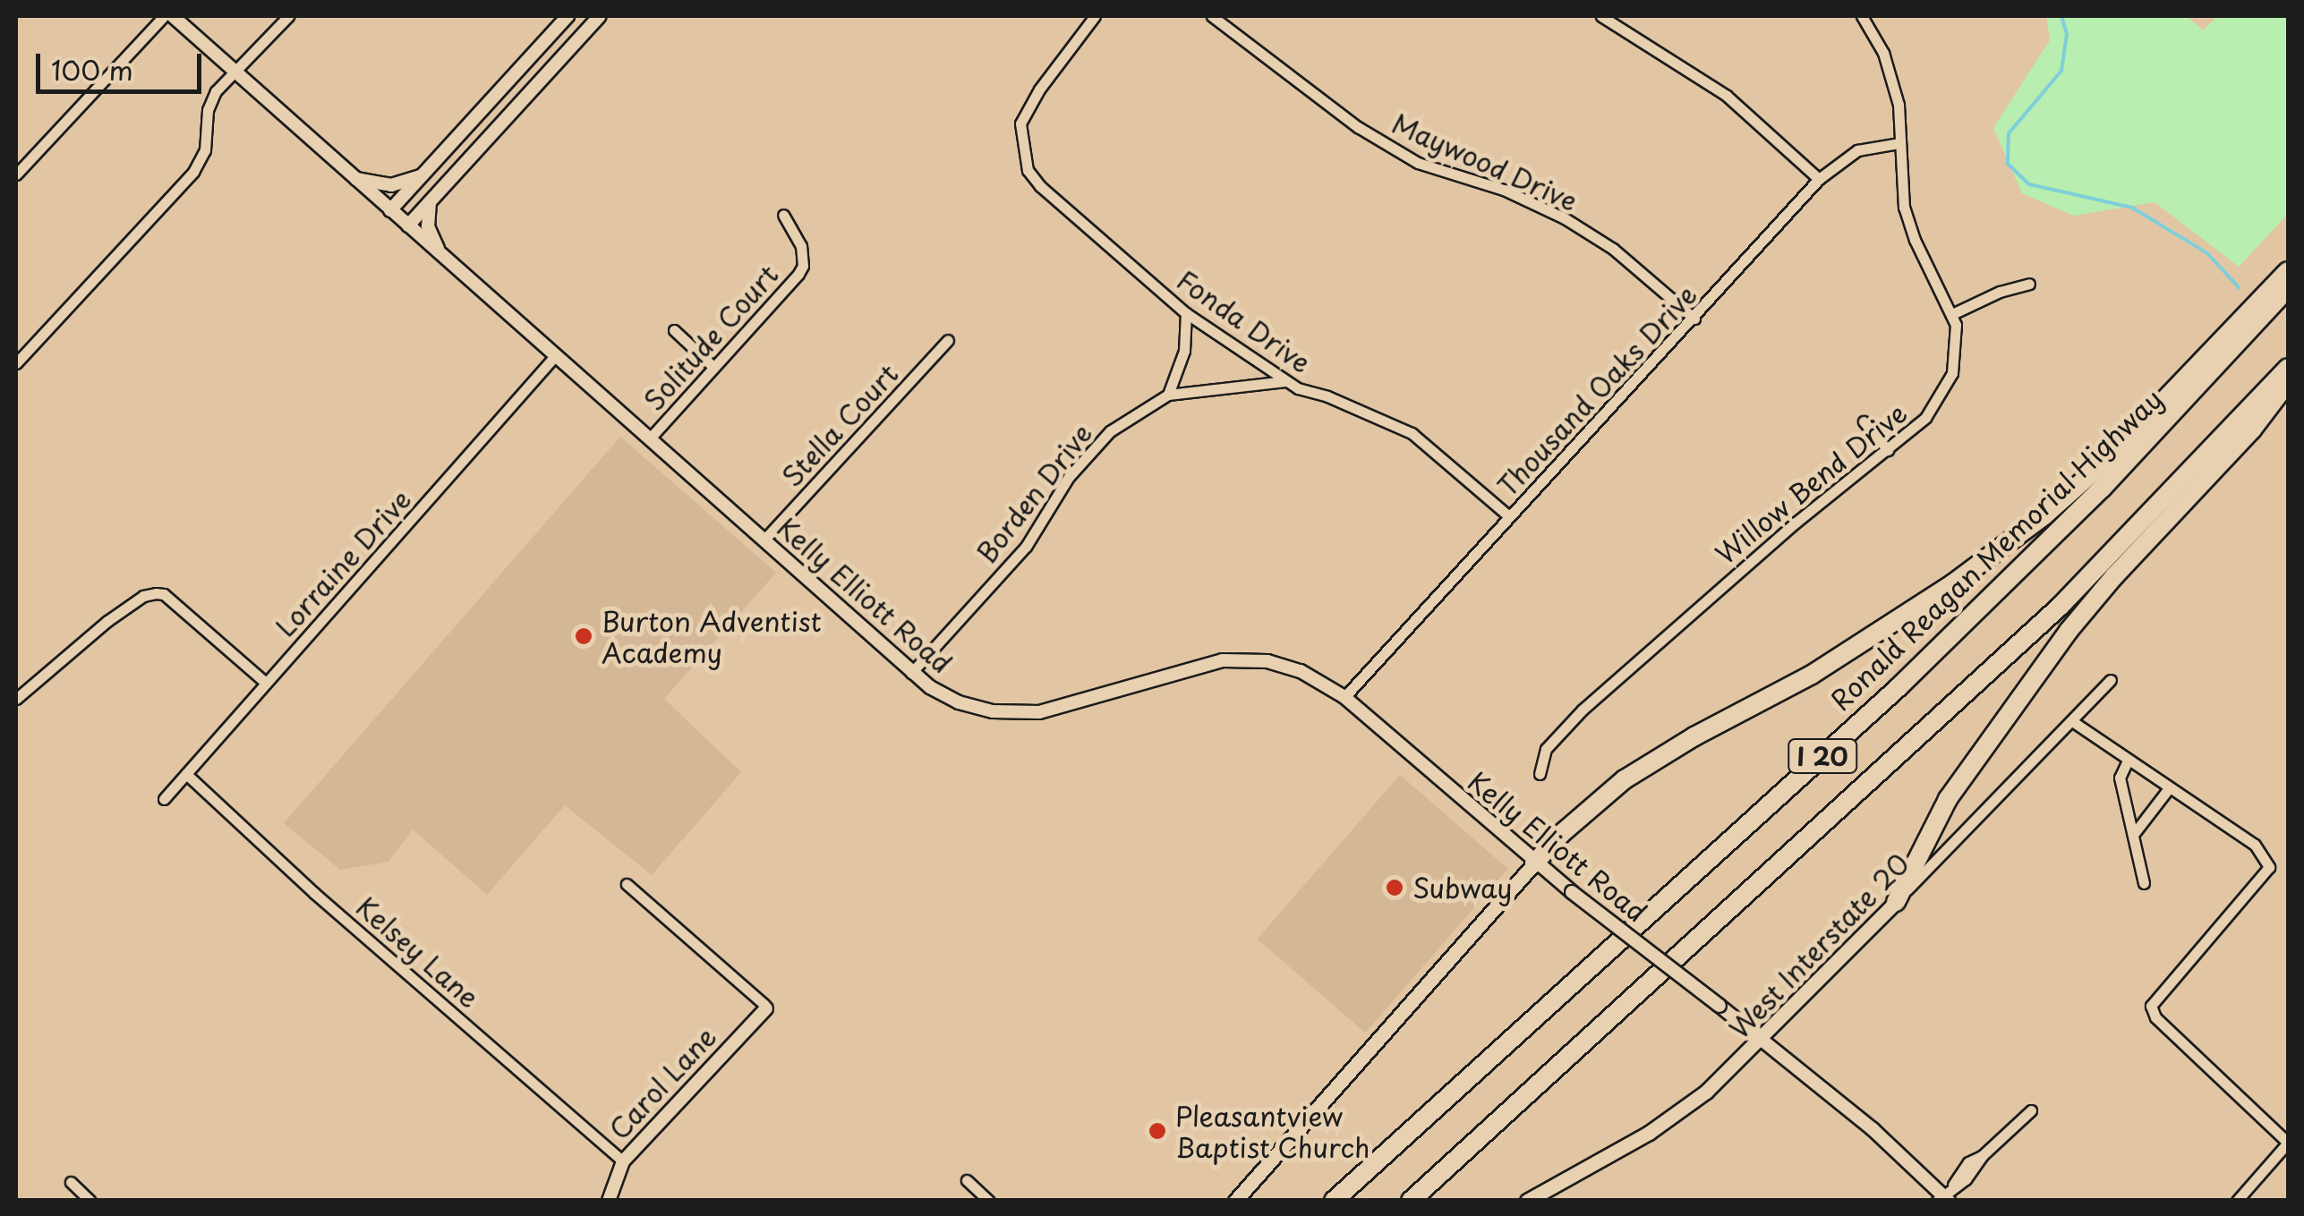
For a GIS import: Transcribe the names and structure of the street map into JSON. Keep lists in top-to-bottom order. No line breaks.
{"streets":{"highway":["Ronald Reagan Memorial Highway","I 20"],"main road":["West Interstate 20"],"street":["Maywood Drive","Fonda Drive","Solitude Court","Thousand Oaks Drive","Stella Court","Willow Bend Drive","Borden Drive","Lorraine Drive","Kelly Elliott Road","Kelsey Lane","Carol Lane"]},"crossings":[["Maywood Drive","Thousand Oaks Drive"],["Fonda Drive","Thousand Oaks Drive"],["Fonda Drive","Borden Drive"],["Solitude Court","Kelly Elliott Road"],["Thousand Oaks Drive","Willow Bend Drive"],["Thousand Oaks Drive","Kelly Elliott Road"],["Stella Court","Kelly Elliott Road"],["Borden Drive","Kelly Elliott Road"],["Lorraine Drive","Kelly Elliott Road"],["Lorraine Drive","Kelsey Lane"],["Kelly Elliott Road","West Interstate 20"],["Kelsey Lane","Carol Lane"]],"places":["Burton Adventist Academy","Subway","Pleasantview Baptist Church"],"scale_bar":"100 m"}
